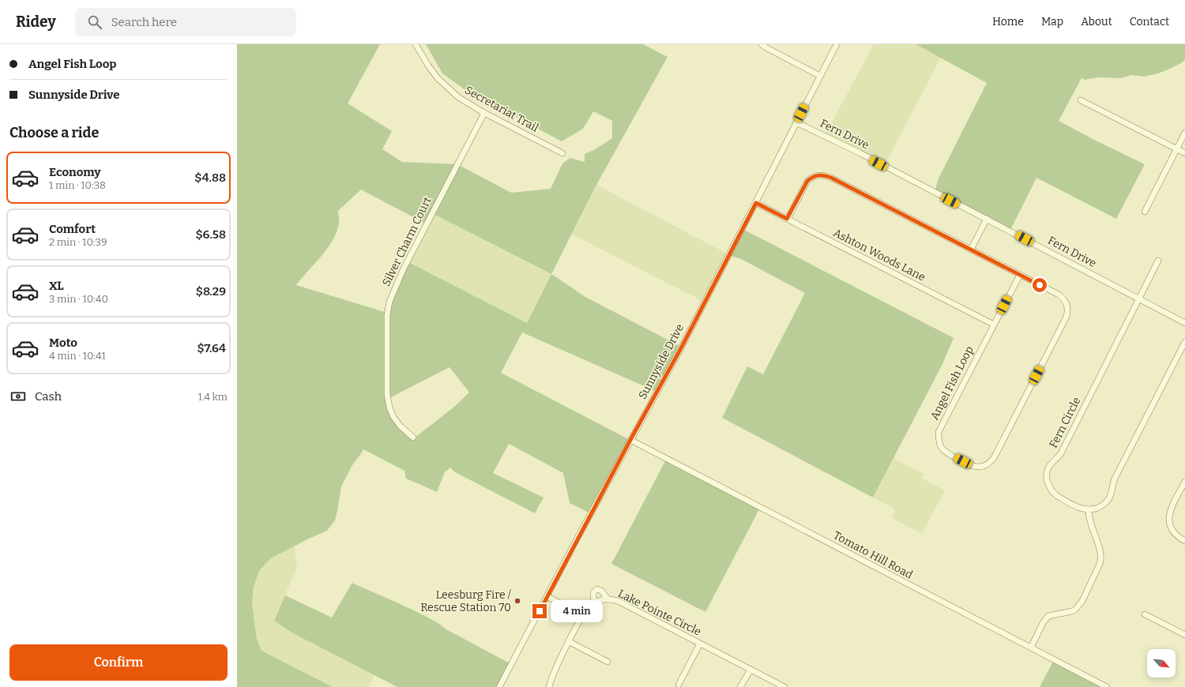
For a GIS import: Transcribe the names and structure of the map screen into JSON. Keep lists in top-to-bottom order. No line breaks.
{"streets":{"street":["Secretariat Trail","Fern Drive","Silver Charm Court","Ashton Woods Lane","Sunnyside Drive","Angel Fish Loop","Fern Circle","Tomato Hill Road","Lake Pointe Circle"]},"crossings":[["Secretariat Trail","Silver Charm Court"],["Fern Drive","Sunnyside Drive"],["Fern Drive","Fern Circle"],["Ashton Woods Lane","Sunnyside Drive"],["Ashton Woods Lane","Angel Fish Loop"],["Sunnyside Drive","Tomato Hill Road"]],"places":["Leesburg Fire / Rescue Station 70"],"north":"bottom right","page":{"header":"Ridey","search":"Search here","nav":["Home","Map","About","Contact"],"banner":["Angel Fish Loop","Sunnyside Drive"],"heading":"Choose a ride","list":[{"name":"Economy","note":"1 min · 10:38","value":"$4.88"},{"name":"Comfort","note":"2 min · 10:39","value":"$6.58"},{"name":"XL","note":"3 min · 10:40","value":"$8.29"},{"name":"Moto","note":"4 min · 10:41","value":"$7.64"}],"pay":["Cash","1.4 km"],"bubble":"4 min","buttons":"Confirm"}}
